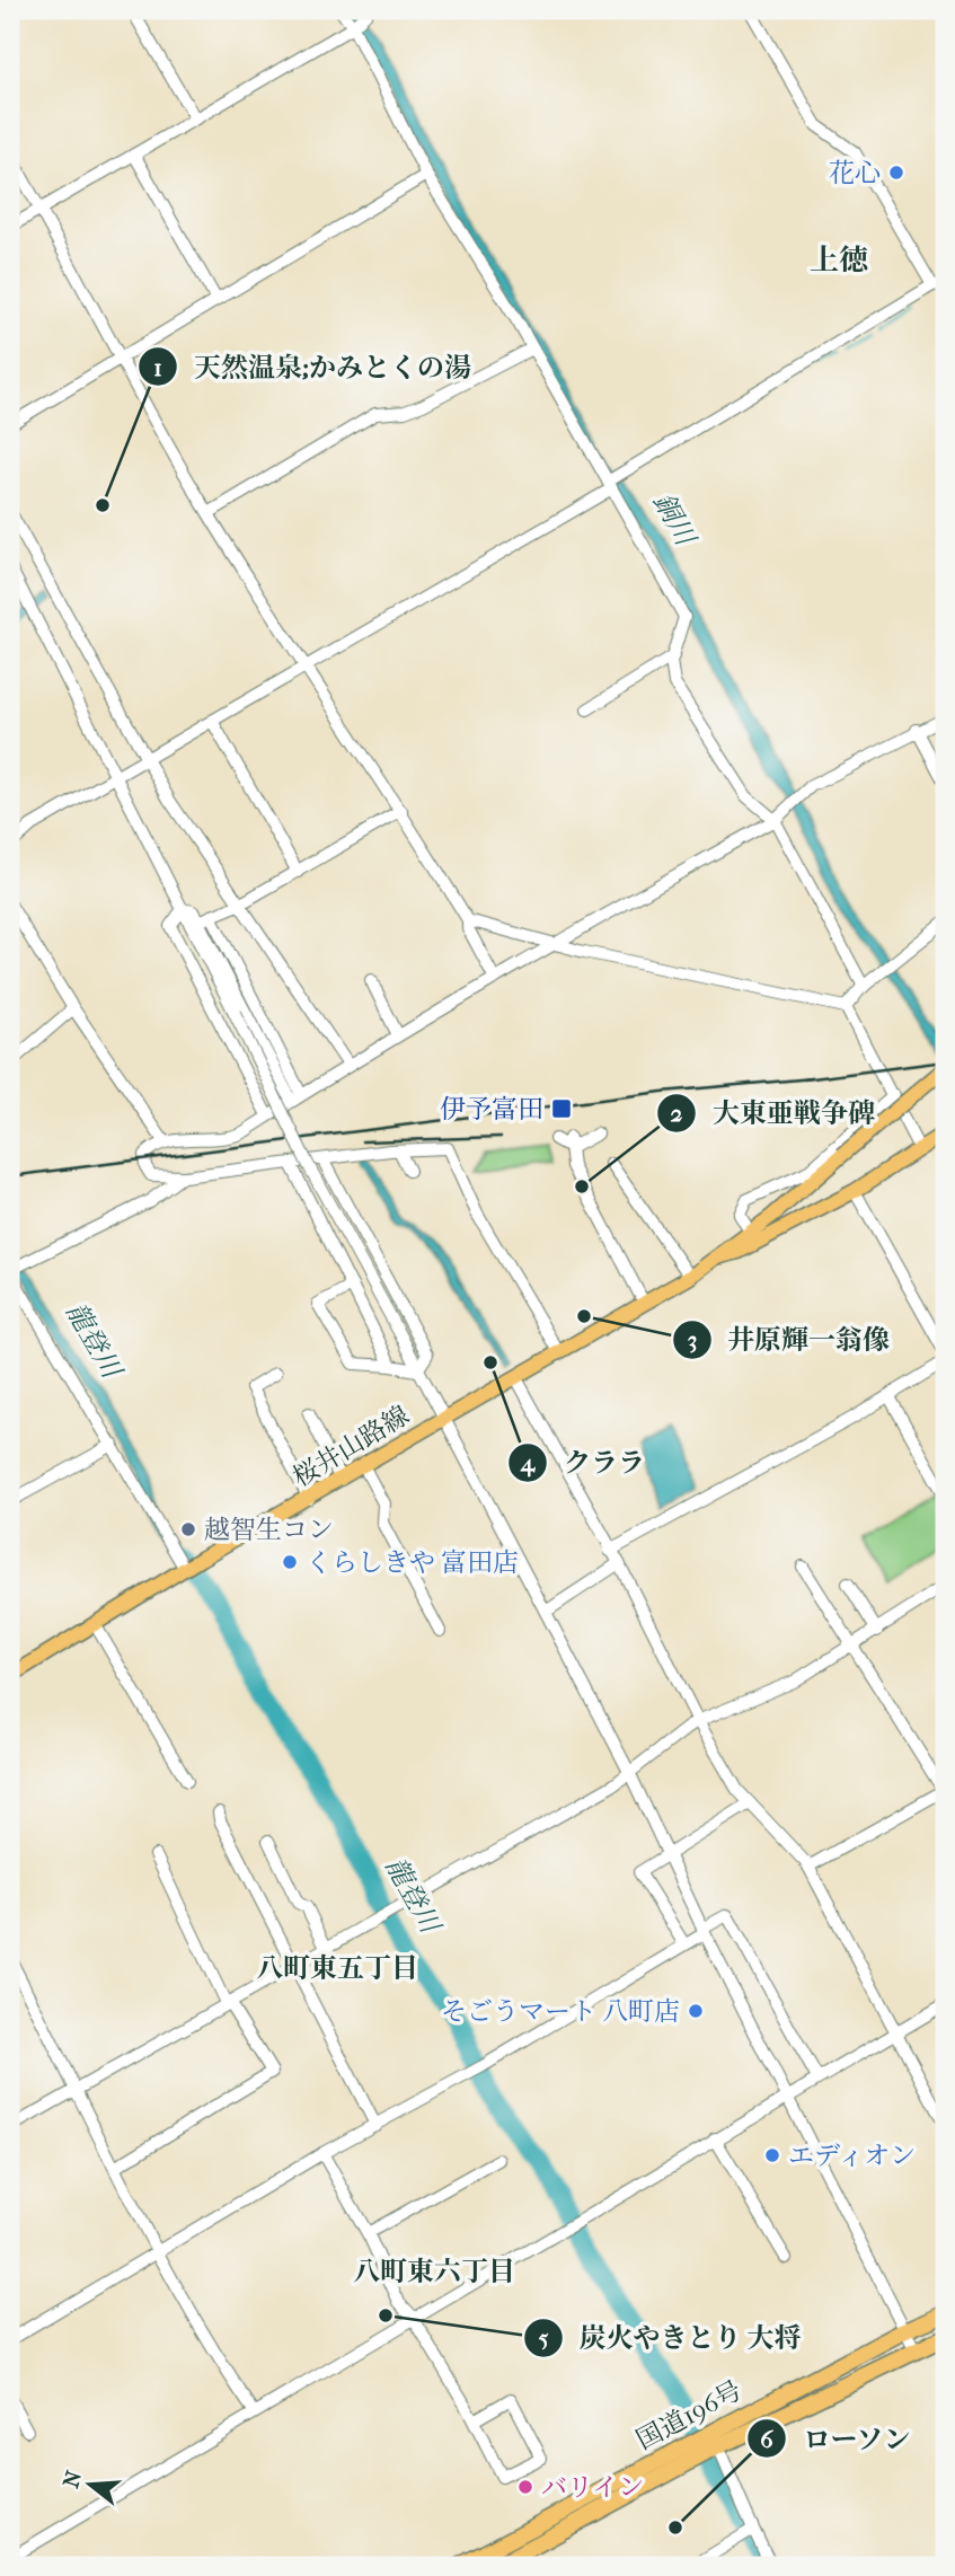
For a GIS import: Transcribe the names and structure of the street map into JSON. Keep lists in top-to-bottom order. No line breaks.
{"streets":{"highway":["国道196号"],"main road":["桜井山路線"]},"districts":["上徳","八町東五丁目","八町東六丁目"],"water":["銅川","龍登川"],"places":{"other":["花心","天然温泉;かみとくの湯","大東亜戦争碑","井原輝一翁像","クララ","越智生コン","くらしきや 富田店","そごうマート 八町店","エディオン","炭火やきとり 大将","バリイン","ローソン"],"transit":["伊予富田"]},"north":"left"}
